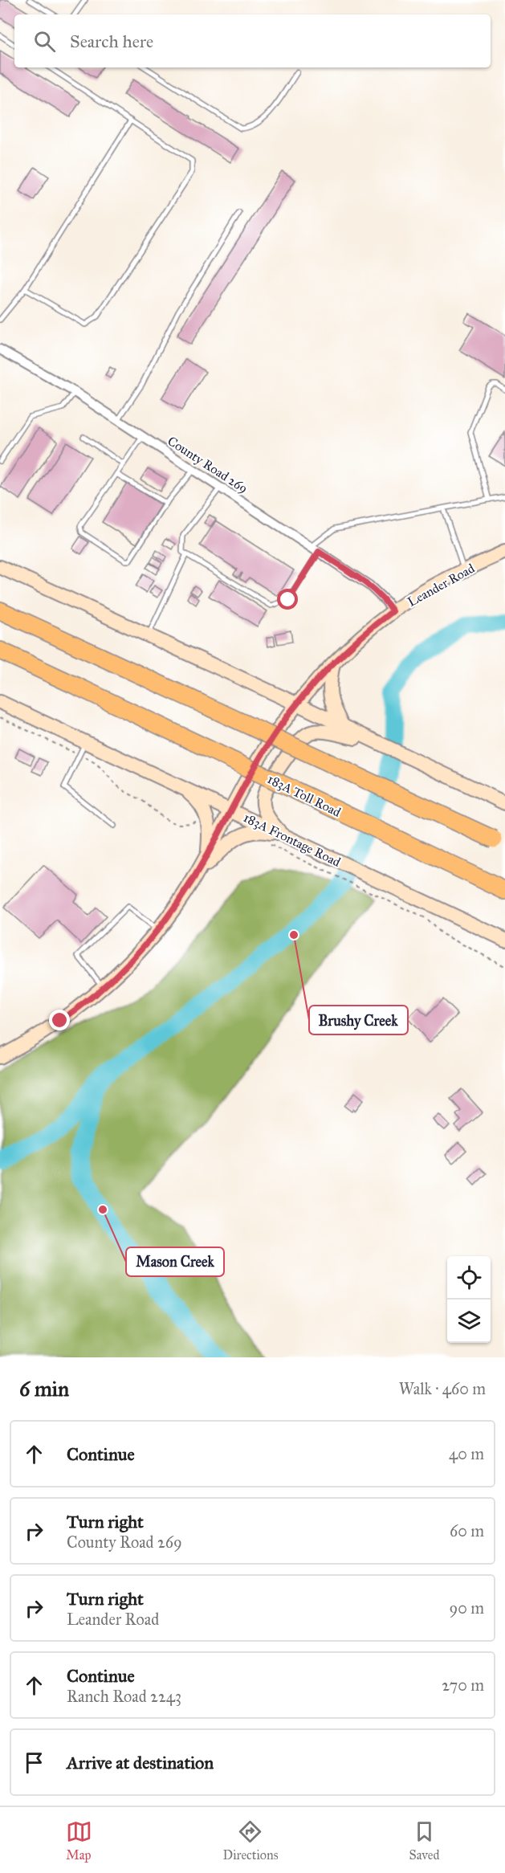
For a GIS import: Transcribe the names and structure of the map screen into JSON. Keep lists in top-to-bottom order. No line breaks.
{"streets":{"highway":["183A Toll Road"],"main road":["Leander Road","183A Frontage Road"],"street":["County Road 269"]},"crossings":[["County Road 269","Leander Road"],["Leander Road","183A Frontage Road"]],"places":["Brushy Creek","Mason Creek"],"page":{"search":"Search here","heading":["6 min","Walk · 460 m"],"list":[["Continue","40 m"],["Turn right","County Road 269","60 m"],["Turn right","Leander Road","90 m"],["Continue","Ranch Road 2243","270 m"],"Arrive at destination"],"nav":["Map","Directions","Saved"]}}
